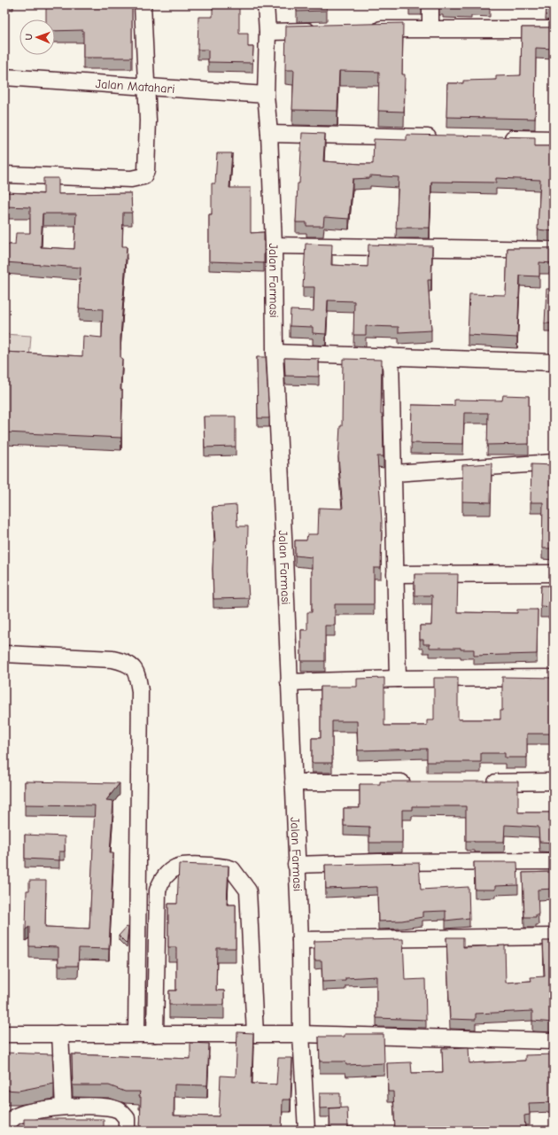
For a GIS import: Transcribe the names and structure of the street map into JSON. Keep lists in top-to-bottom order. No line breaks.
{"streets":{"street":["Jalan Matahari","Jalan Farmasi"]},"crossings":[["Jalan Matahari","Jalan Farmasi"]],"north":"left"}
